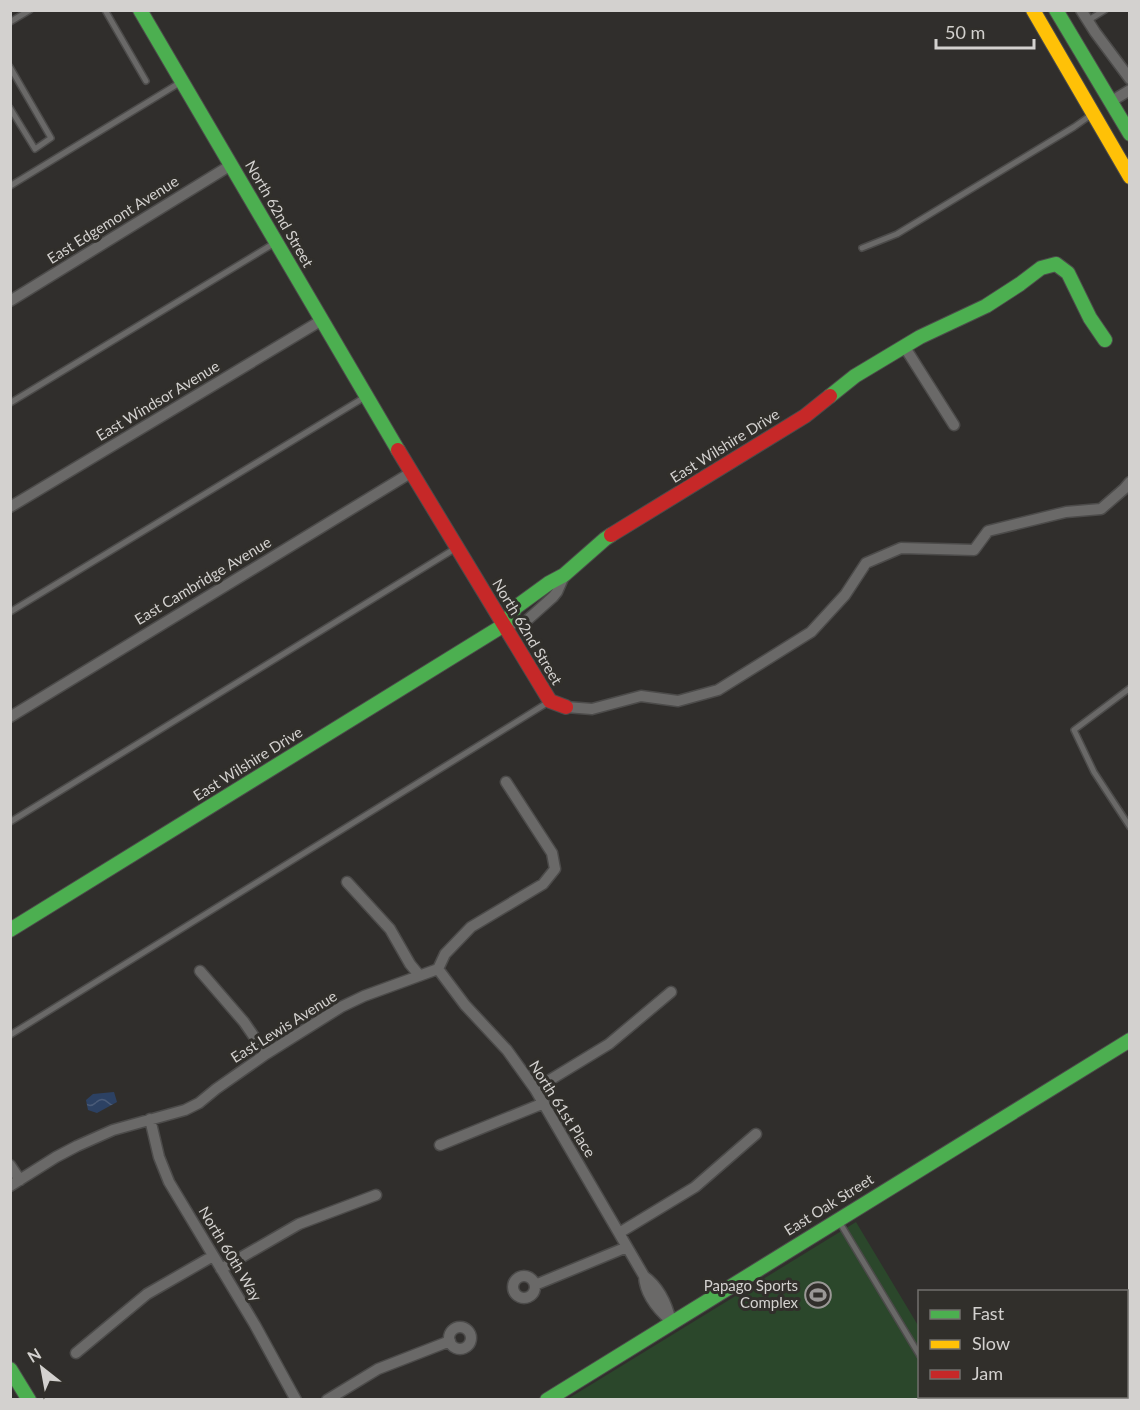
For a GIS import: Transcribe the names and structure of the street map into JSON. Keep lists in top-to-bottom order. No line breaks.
{"streets":{"street":["North 62nd Street","East Edgemont Avenue","East Windsor Avenue","East Wilshire Drive","East Cambridge Avenue","East Lewis Avenue","North 61st Place","East Oak Street","North 60th Way"]},"crossings":[["North 62nd Street","East Edgemont Avenue"],["North 62nd Street","East Windsor Avenue"],["North 62nd Street","East Wilshire Drive"],["North 62nd Street","East Cambridge Avenue"],["East Lewis Avenue","North 61st Place"],["East Lewis Avenue","North 60th Way"],["North 61st Place","East Oak Street"]],"places":{"sports":["Papago Sports Complex"]},"legend":["Fast","Slow","Jam"],"scale_bar":"50 m","north":"top left"}
